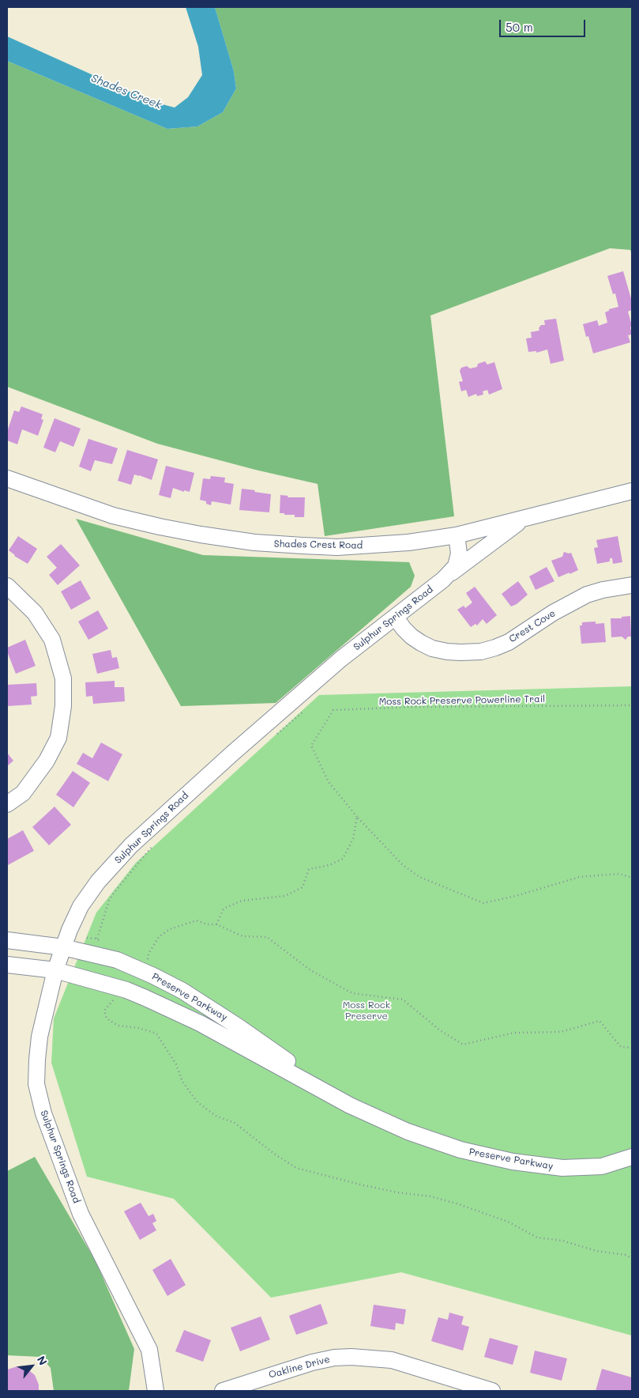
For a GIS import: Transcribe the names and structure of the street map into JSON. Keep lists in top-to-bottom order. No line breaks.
{"streets":{"street":["Shades Crest Road","Sulphur Springs Road","Crest Cove","Preserve Parkway","Oakline Drive"],"path":["Moss Rock Preserve Powerline Trail"]},"crossings":[["Shades Crest Road","Sulphur Springs Road"],["Sulphur Springs Road","Crest Cove"],["Sulphur Springs Road","Preserve Parkway"]],"water":["Shades Creek"],"parks":["Moss Rock Preserve"],"scale_bar":"50 m","north":"top right"}
